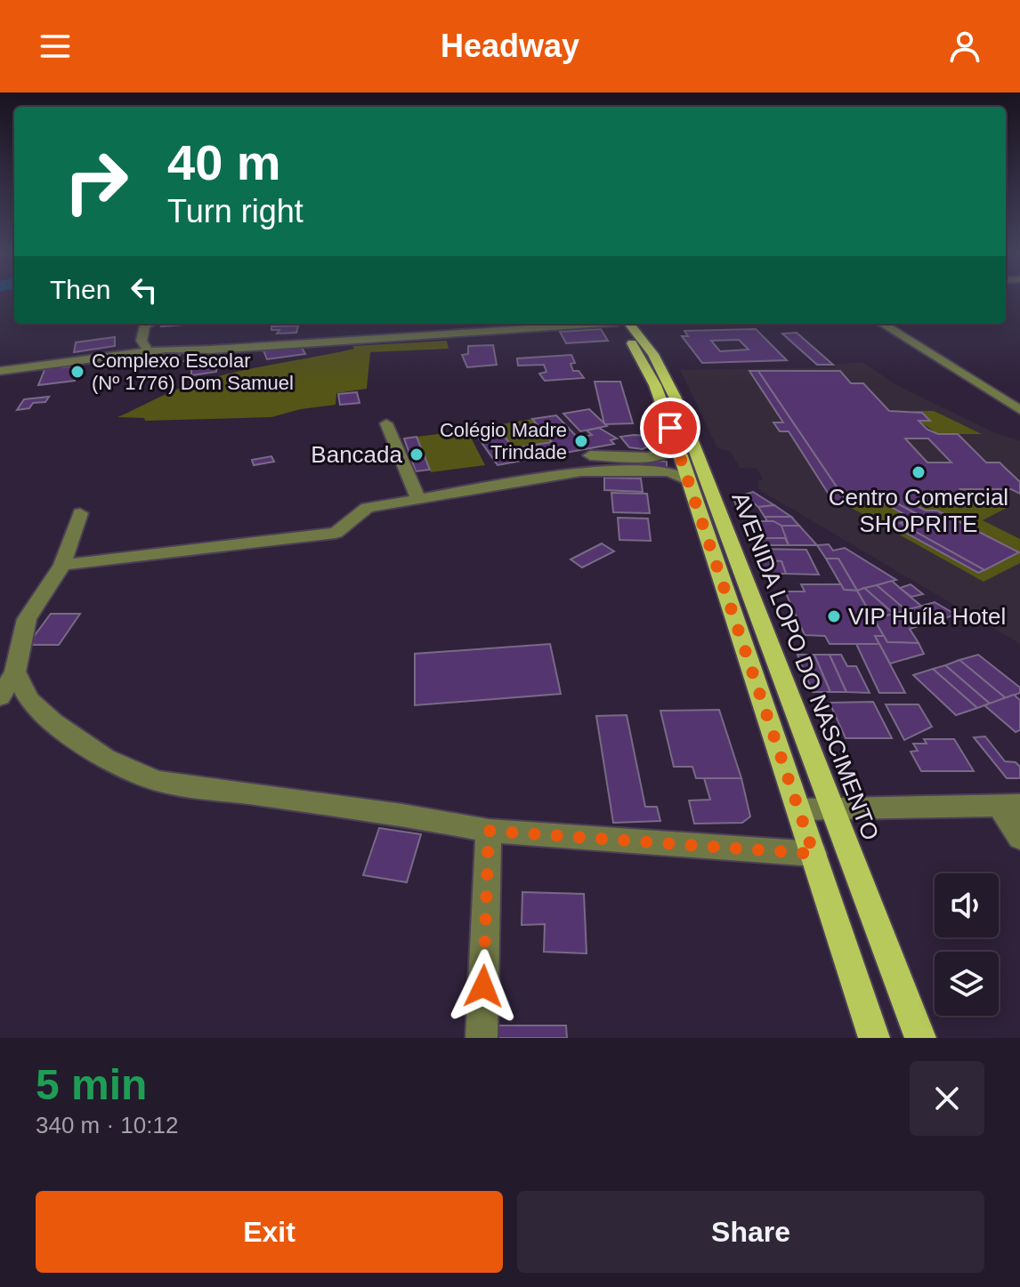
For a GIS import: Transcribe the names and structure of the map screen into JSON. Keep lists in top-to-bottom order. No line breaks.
{"streets":{"main road":["AVENIDA LOPO DO NASCIMENTO"]},"places":["Complexo Escolar (Nº 1776) Dom Samuel","Colégio Madre Trindade","Bancada","Centro Comercial SHOPRITE","VIP Huíla Hotel"],"page":{"header":"Headway","turn":["40 m","Turn right"],"then":"Then","heading":["5 min","340 m · 10:12"],"buttons":["Exit","Share"]}}
